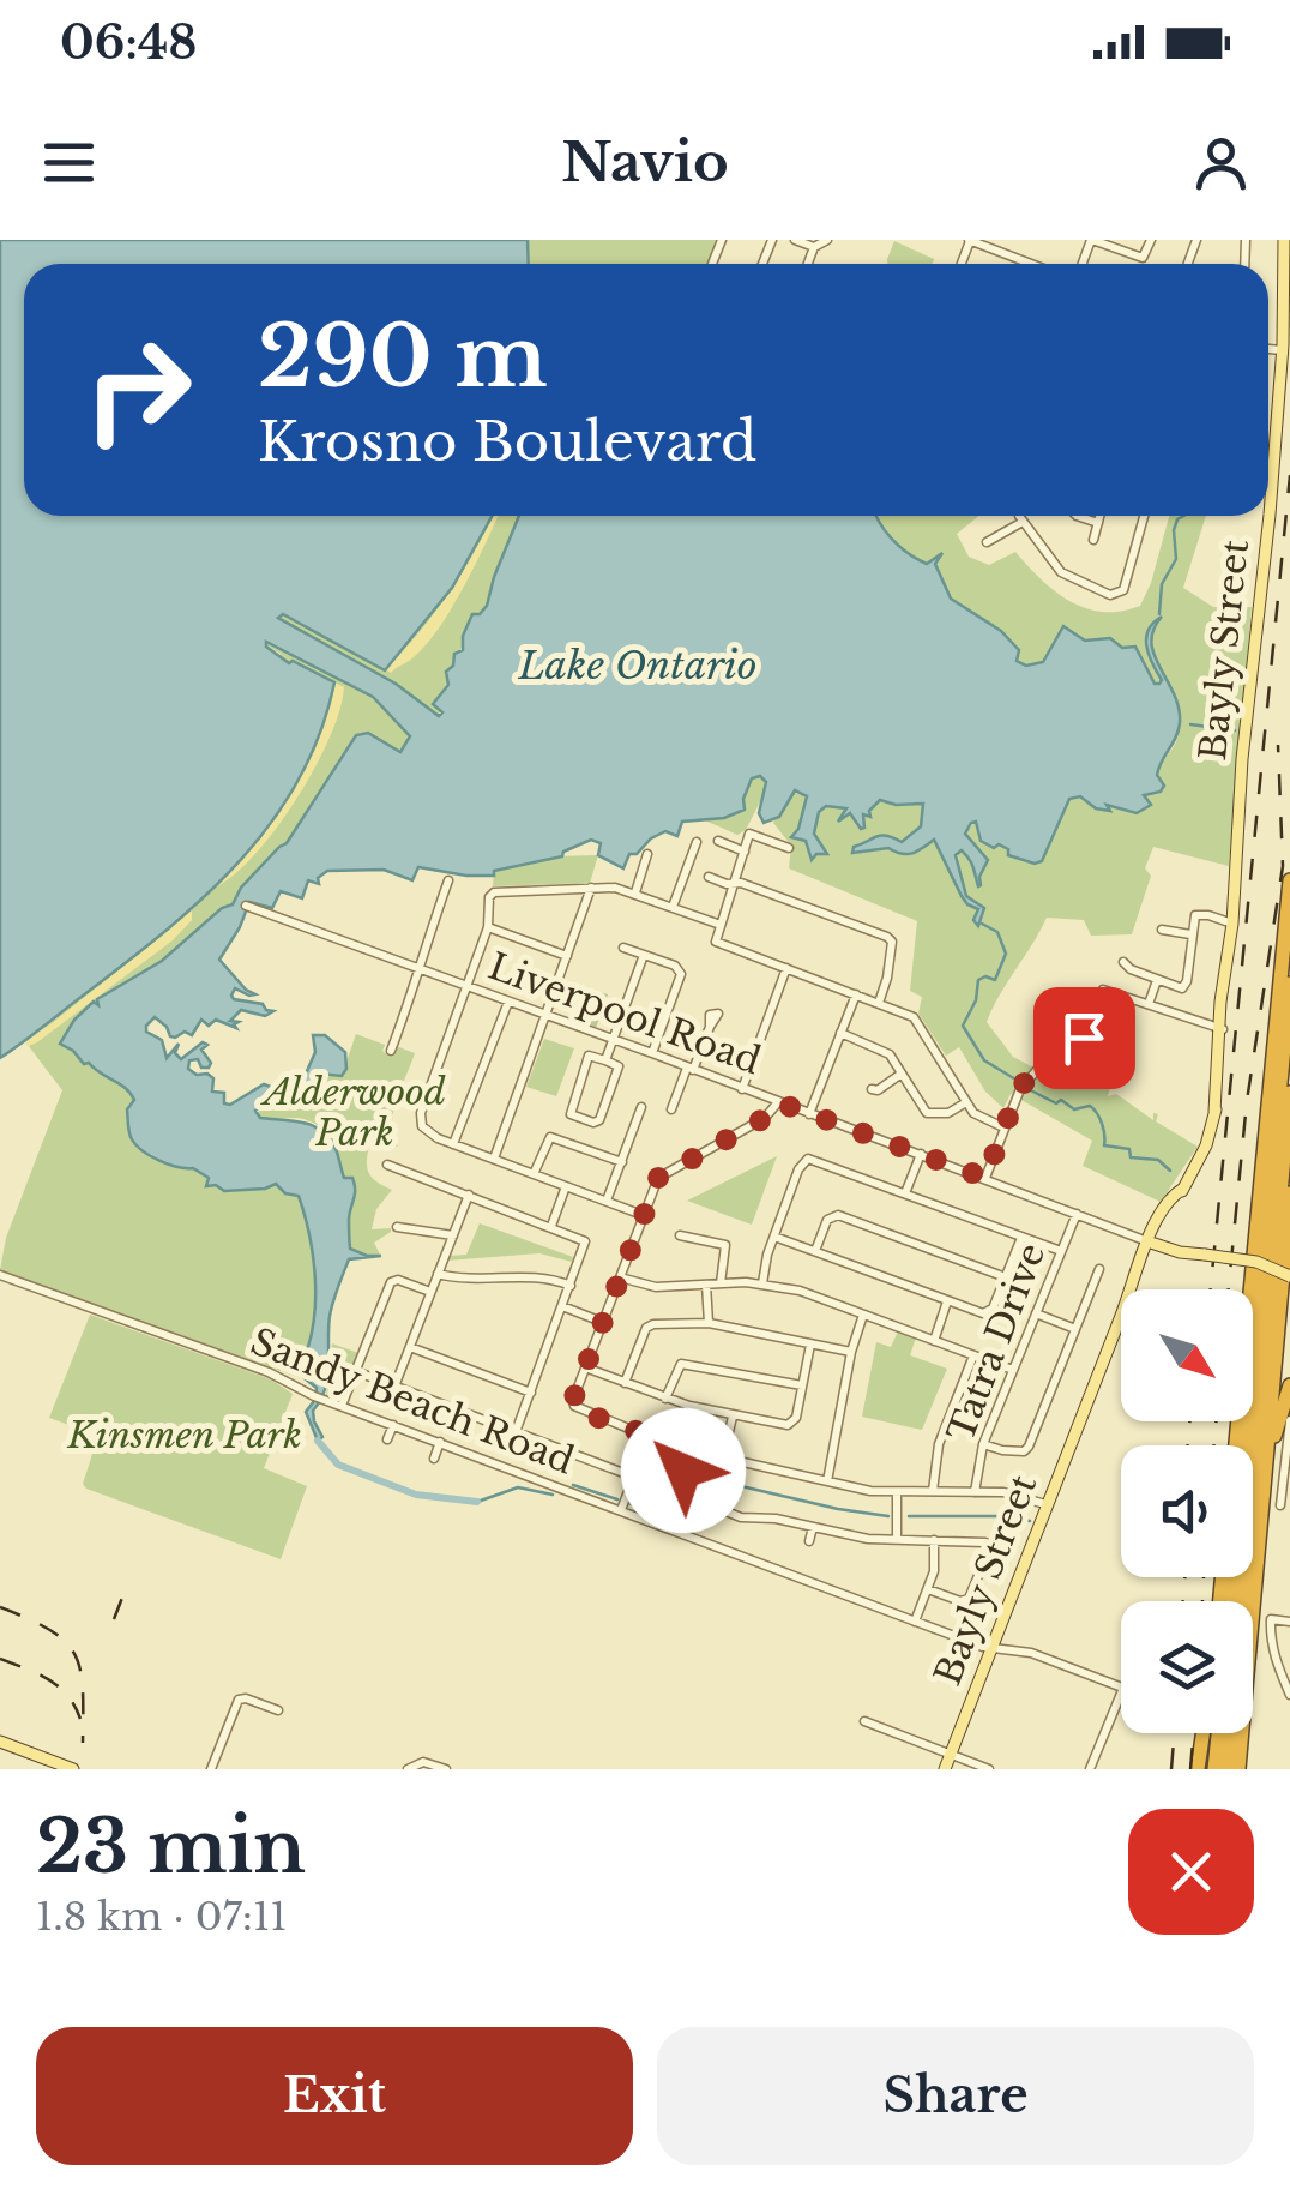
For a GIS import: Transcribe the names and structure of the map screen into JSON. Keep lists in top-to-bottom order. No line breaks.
{"streets":{"main road":["Bayly Street","Liverpool Road"],"street":["Tatra Drive","Sandy Beach Road"]},"crossings":[["Bayly Street","Liverpool Road"],["Bayly Street","Sandy Beach Road"],["Liverpool Road","Tatra Drive"]],"water":["Lake Ontario"],"parks":["Alderwood Park","Kinsmen Park"],"north":"bottom right","page":{"status":"06:48","header":"Navio","turn":["290 m","Krosno Boulevard"],"heading":["23 min","1.8 km · 07:11"],"buttons":["Exit","Share"]}}
